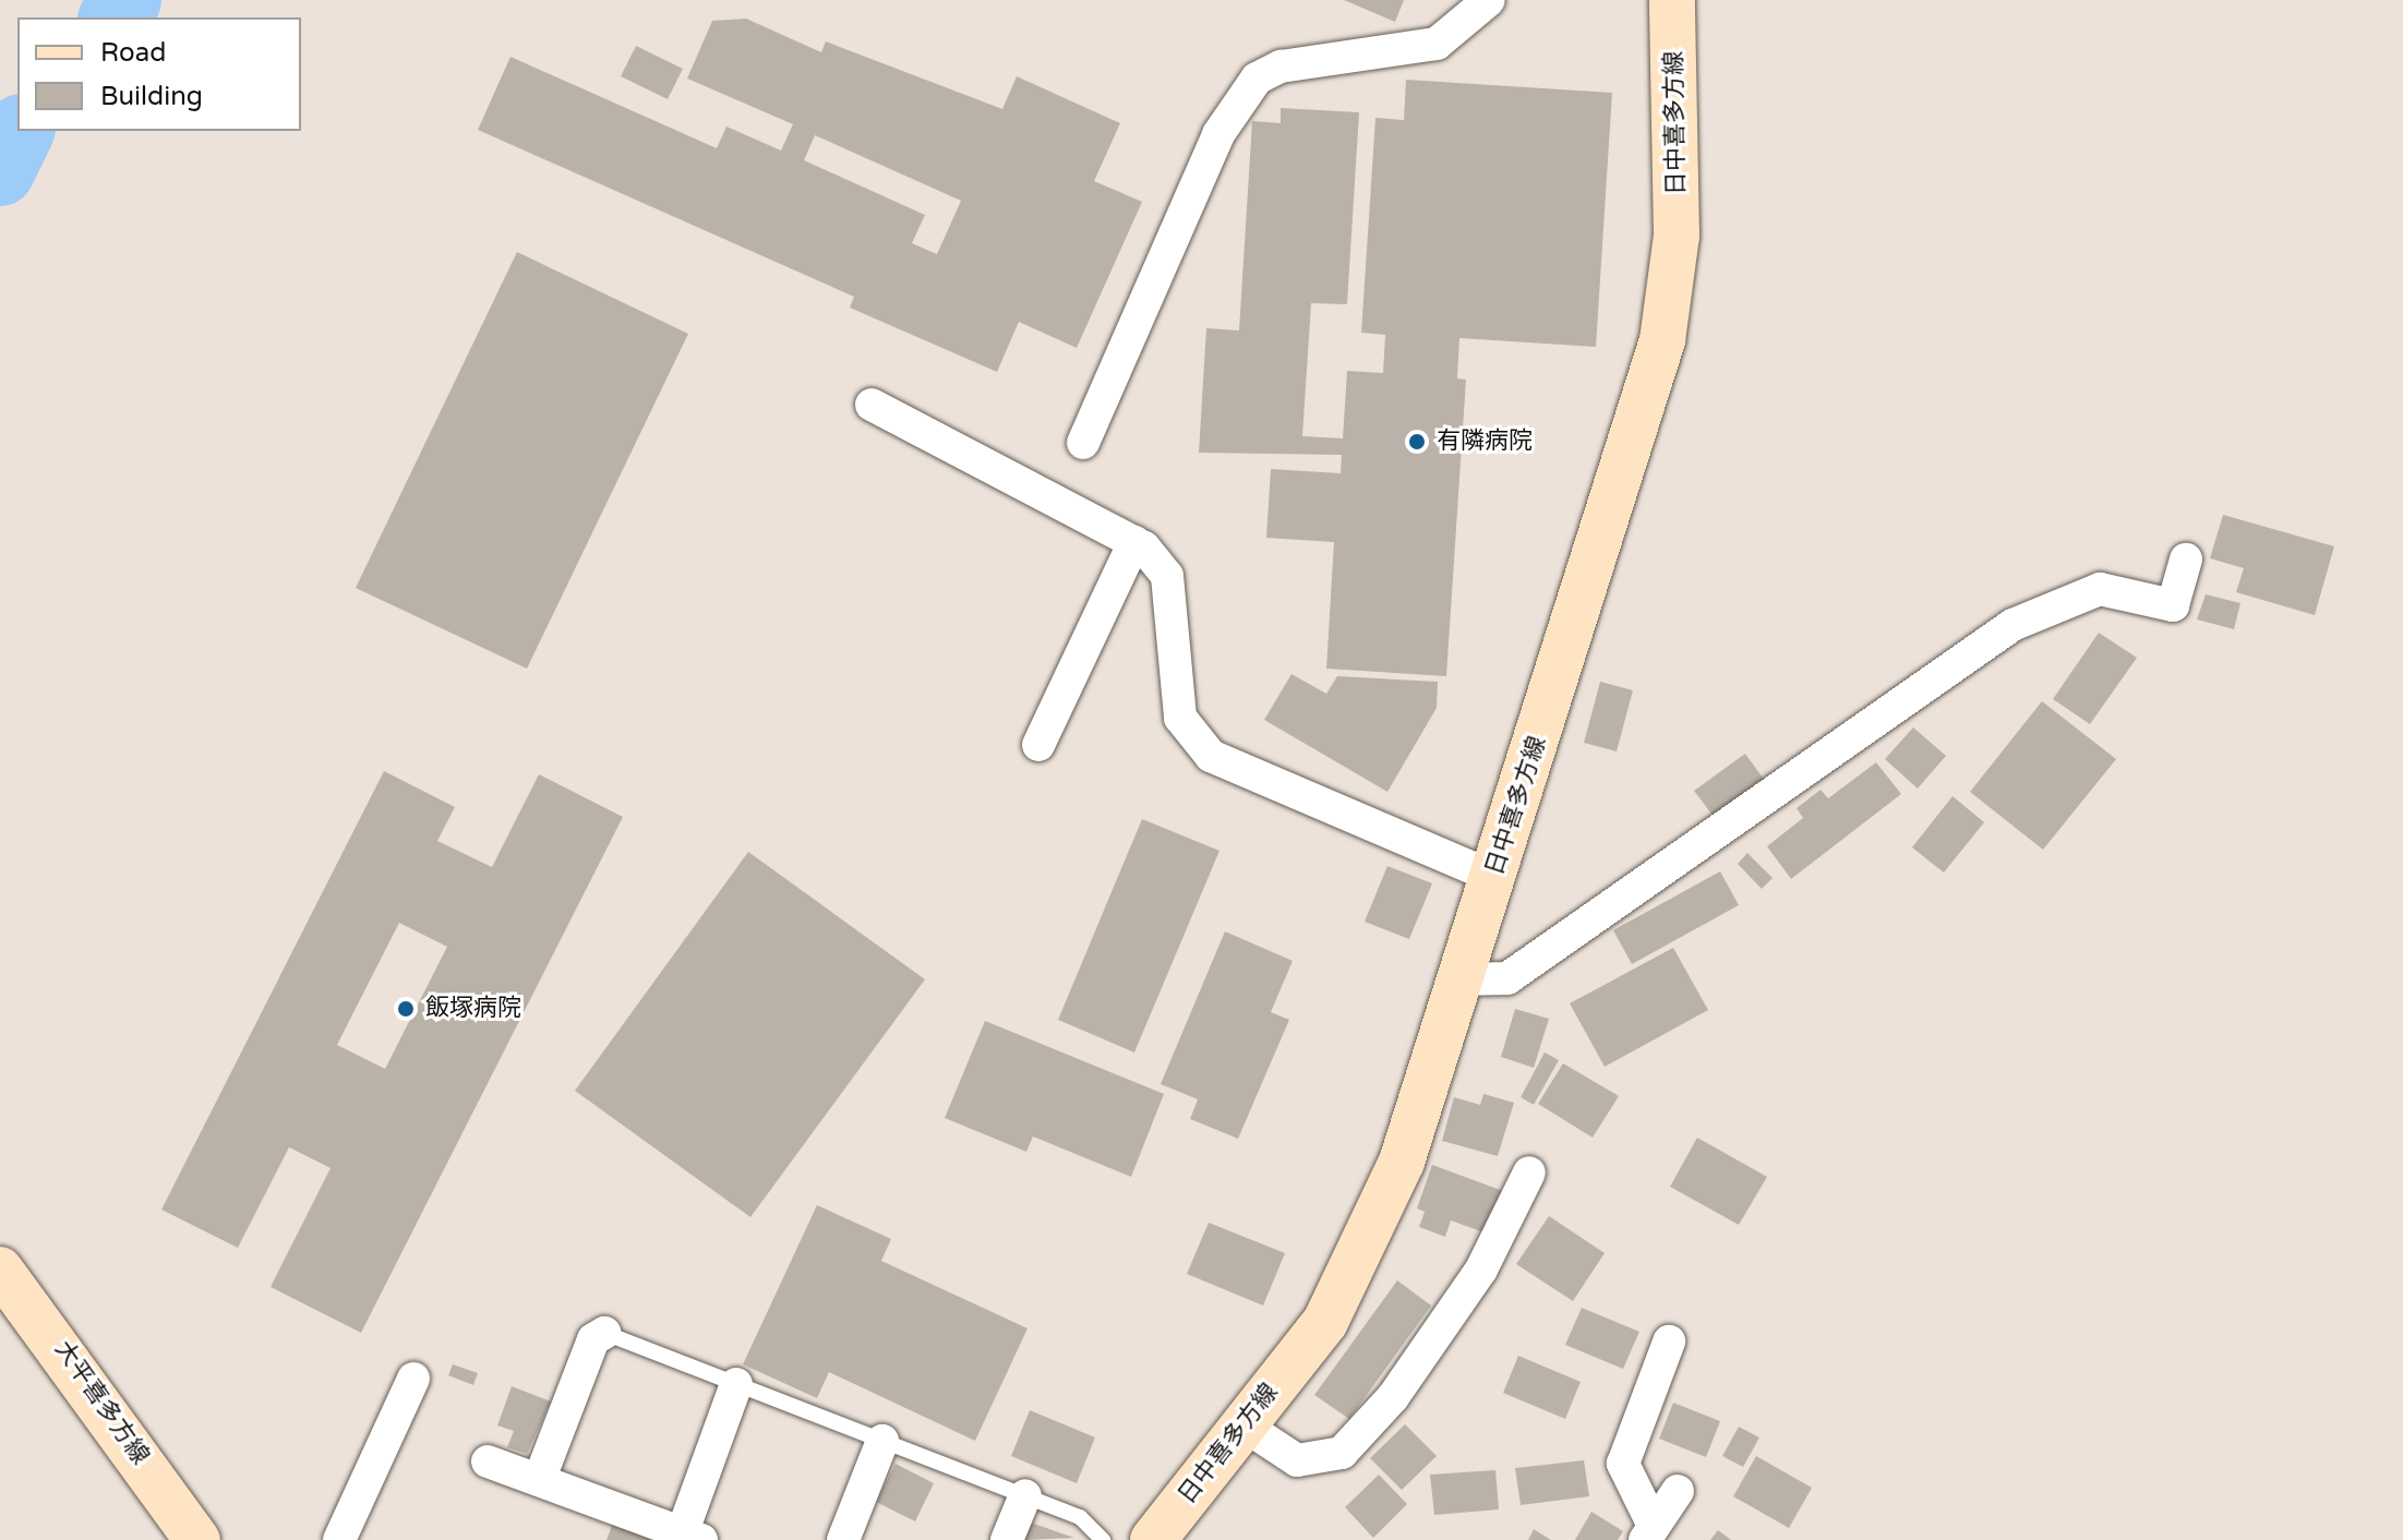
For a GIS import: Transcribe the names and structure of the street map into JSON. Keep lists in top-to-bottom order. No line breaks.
{"streets":{"main road":["日中喜多方線","大平喜多方線"]},"places":["有隣病院","飯塚病院"],"legend":["Road","Building"]}
